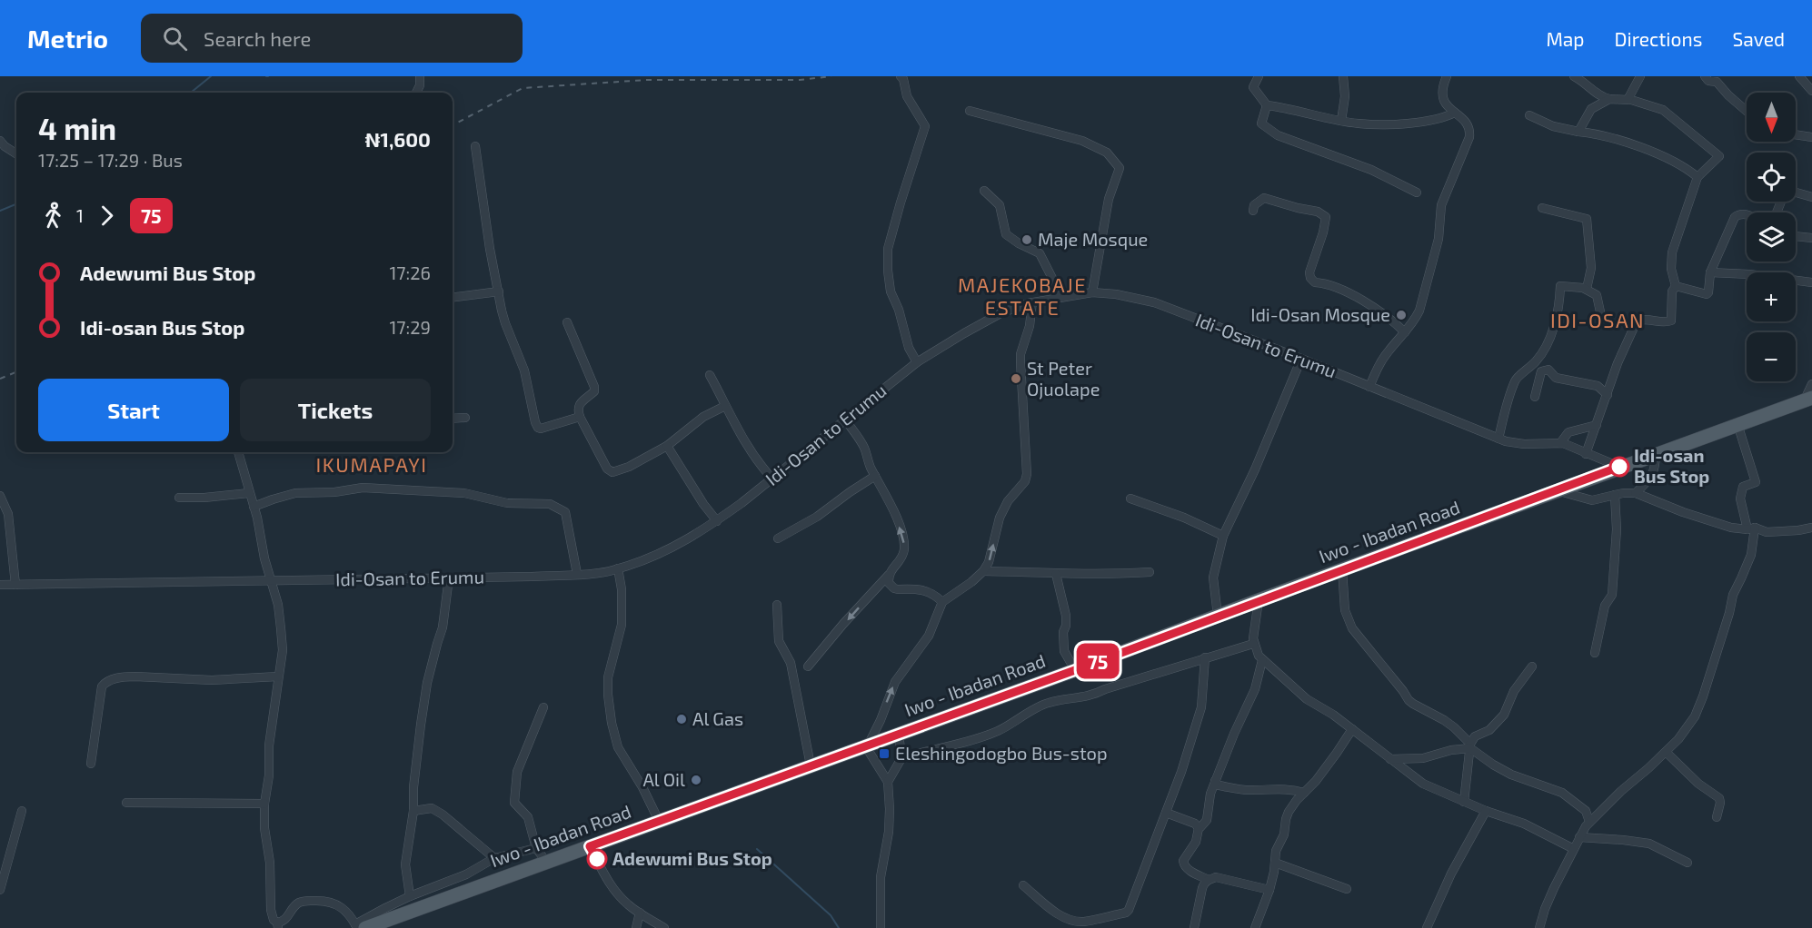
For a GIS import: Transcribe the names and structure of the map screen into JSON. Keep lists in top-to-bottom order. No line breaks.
{"streets":{"main road":["Iwo - Ibadan Road"],"street":["Idi-Osan to Erumu"]},"crossings":[["Idi-Osan to Erumu","Iwo - Ibadan Road"]],"districts":["MAJEKOBAJE ESTATE","IDI-OSAN","IKUMAPAYI"],"places":{"other":["Maje Mosque","Idi-Osan Mosque","St Peter Ojuolape","Idi-osan Bus Stop","Al Gas","Al Oil","Adewumi Bus Stop"],"transit":["Eleshingodogbo Bus-stop"]},"lines":["bus line 75"],"north":"bottom","page":{"header":"Metrio","search":"Search here","nav":["Map","Directions","Saved"],"on_map":"75","map_buttons":["+","−"],"heading":["4 min","17:25 – 17:29 · Bus","₦1,600"],"legs":["1","75"],"list":[{"name":"Adewumi Bus Stop","value":"17:26"},{"name":"Idi-osan Bus Stop","value":"17:29"}],"buttons":["Start","Tickets"]}}
